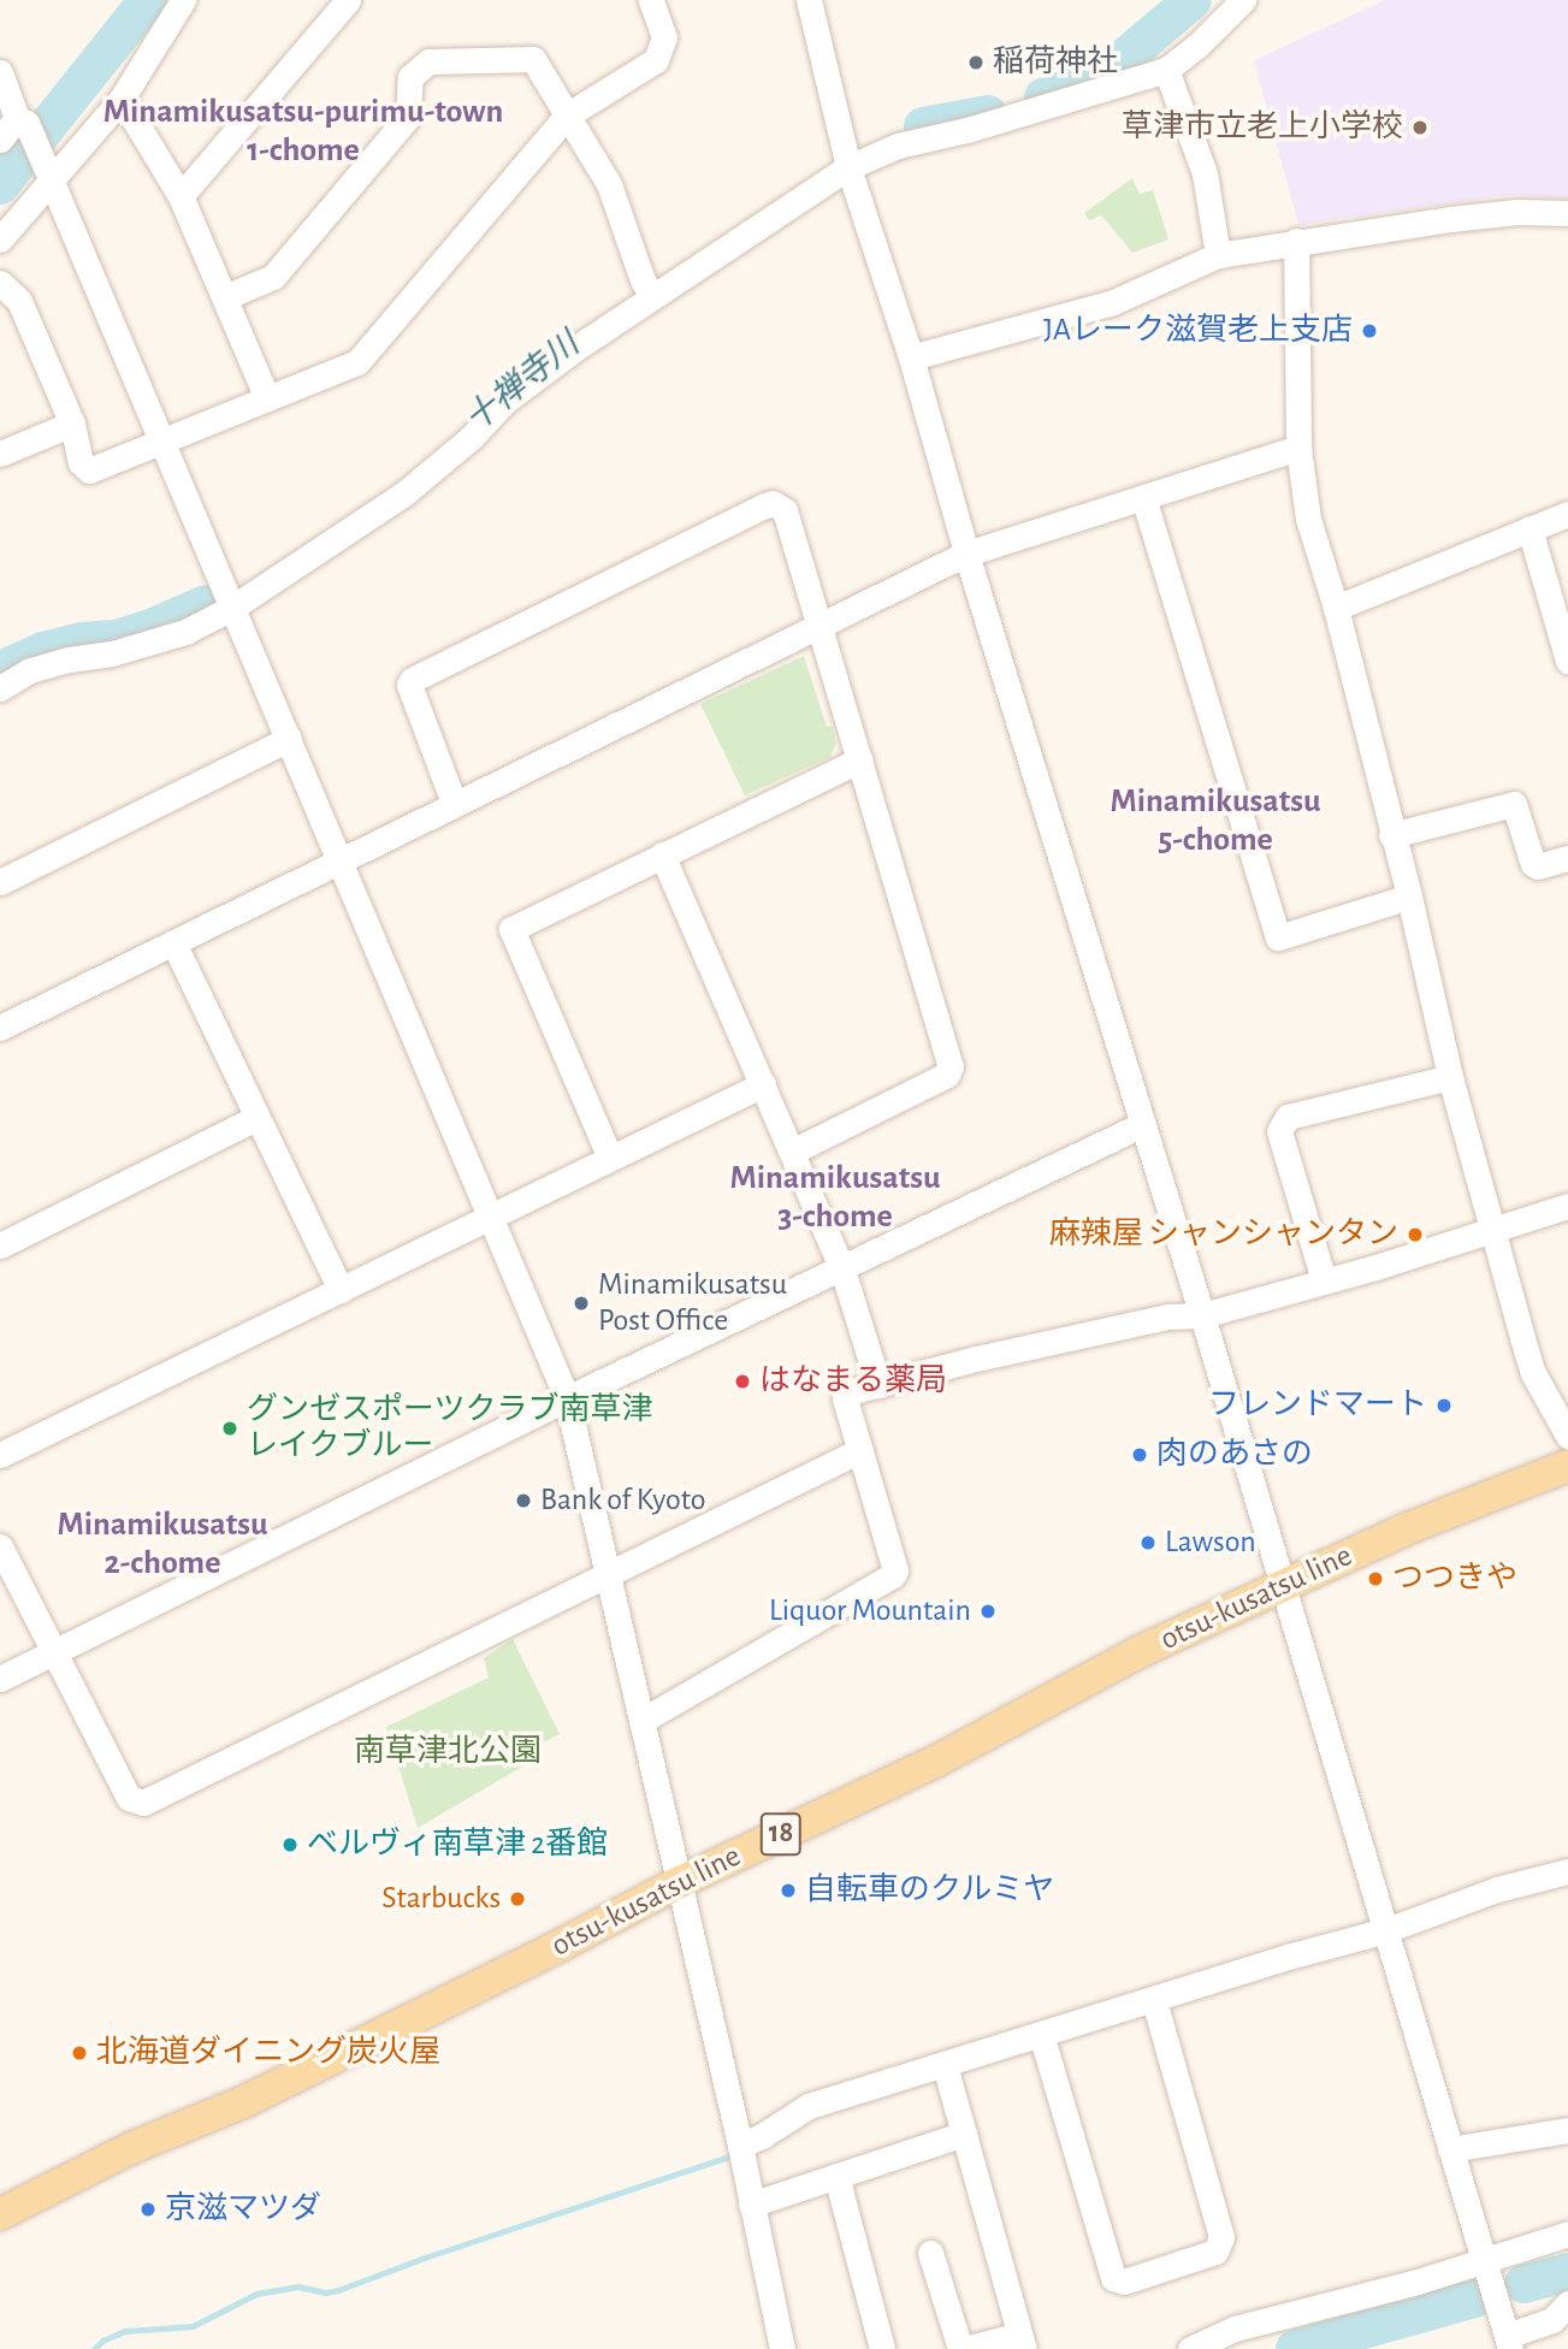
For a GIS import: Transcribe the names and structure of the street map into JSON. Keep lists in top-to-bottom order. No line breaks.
{"streets":{"main road":["otsu-kusatsu line","18"]},"districts":["Minamikusatsu-purimu-town 1-chome","Minamikusatsu 5-chome","Minamikusatsu 3-chome","Minamikusatsu 2-chome"],"water":["十禅寺川"],"parks":["南草津北公園"],"places":["稲荷神社","草津市立老上小学校","JAレーク滋賀老上支店","麻辣屋 シャンシャンタン","Minamikusatsu Post Office","はなまる薬局","フレンドマート","グンゼスポーツクラブ南草津 レイクブルー","肉のあさの","Bank of Kyoto","Lawson","つつきや","Liquor Mountain","ベルヴィ南草津 2番館","自転車のクルミヤ","Starbucks","北海道ダイニング炭火屋","京滋マツダ"]}
